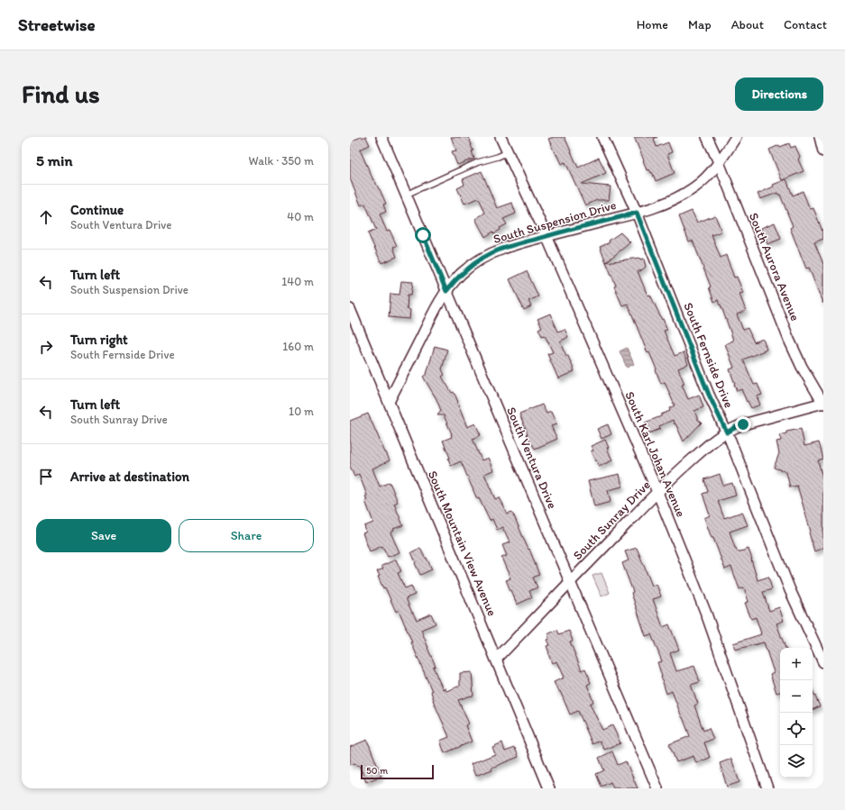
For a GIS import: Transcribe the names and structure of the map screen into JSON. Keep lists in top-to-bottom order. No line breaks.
{"streets":{"street":["South Suspension Drive","South Aurora Avenue","South Fernside Drive","South Karl Johan Avenue","South Ventura Drive","South Sunray Drive","South Mountain View Avenue"]},"crossings":[["South Suspension Drive","South Aurora Avenue"],["South Suspension Drive","South Fernside Drive"],["South Suspension Drive","South Karl Johan Avenue"],["South Suspension Drive","South Ventura Drive"],["South Suspension Drive","South Mountain View Avenue"],["South Aurora Avenue","South Sunray Drive"],["South Fernside Drive","South Sunray Drive"],["South Karl Johan Avenue","South Sunray Drive"],["South Ventura Drive","South Sunray Drive"],["South Sunray Drive","South Mountain View Avenue"]],"scale_bar":"50 m","page":{"header":"Streetwise","nav":["Home","Map","About","Contact"],"buttons":["Directions",["Save","Share"]],"title":"Find us","heading":["5 min","Walk · 350 m"],"list":[["Continue","South Ventura Drive","40 m"],["Turn left","South Suspension Drive","140 m"],["Turn right","South Fernside Drive","160 m"],["Turn left","South Sunray Drive","10 m"],"Arrive at destination"],"map_buttons":["+","−"],"scale":"50 m"}}
